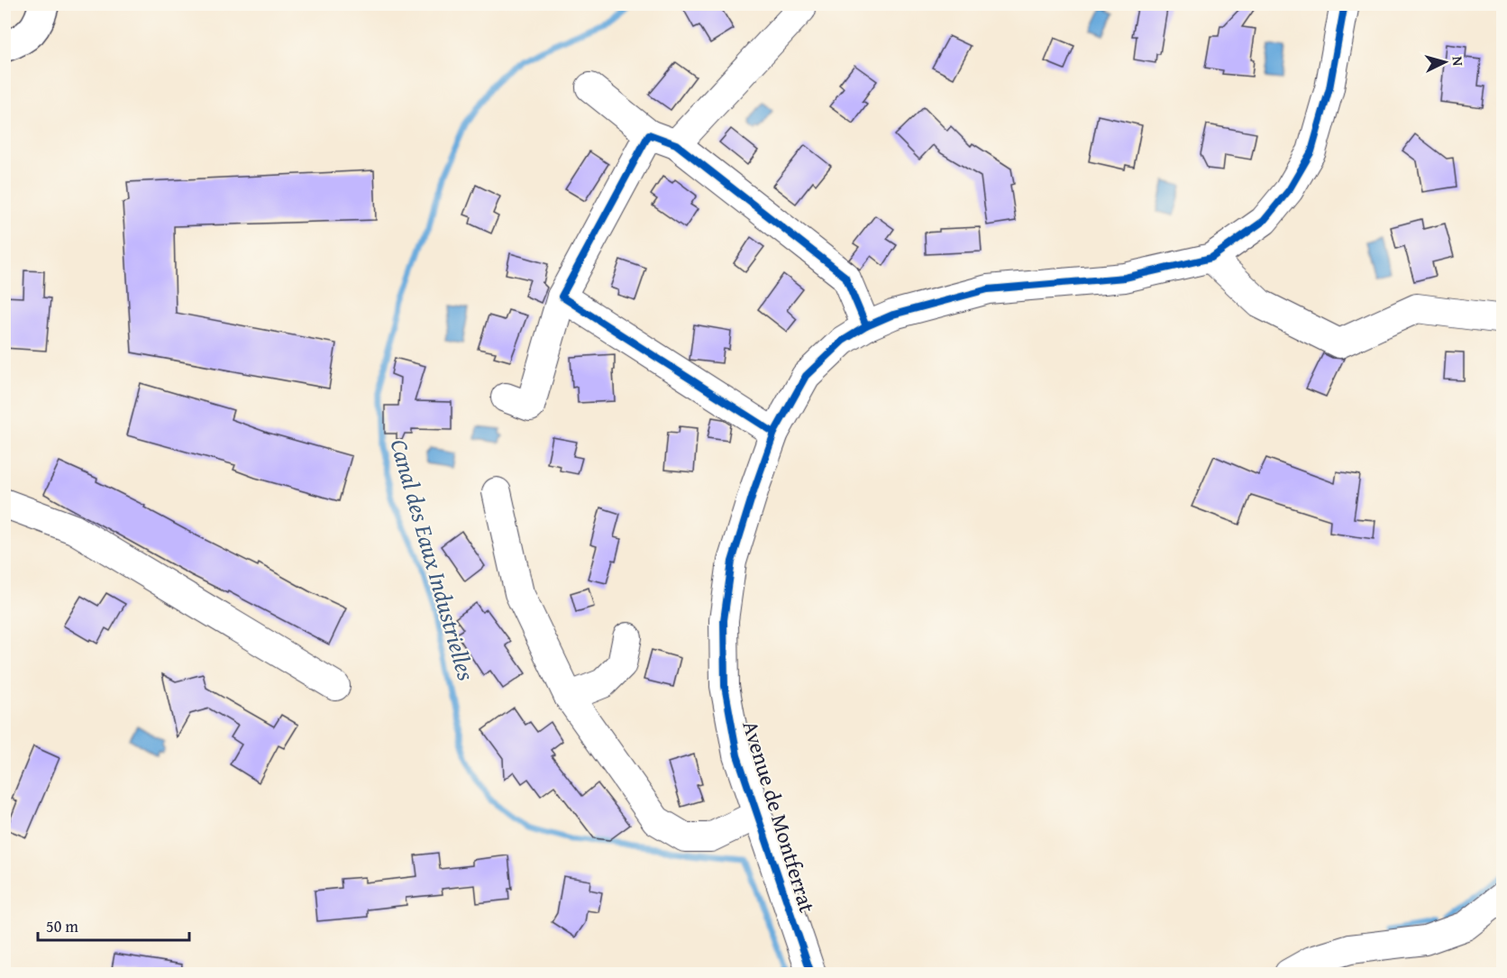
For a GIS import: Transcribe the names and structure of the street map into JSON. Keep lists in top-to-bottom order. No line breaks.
{"streets":{"street":["Avenue de Montferrat"]},"water":["Canal des Eaux Industrielles"],"scale_bar":"50 m","north":"right"}
